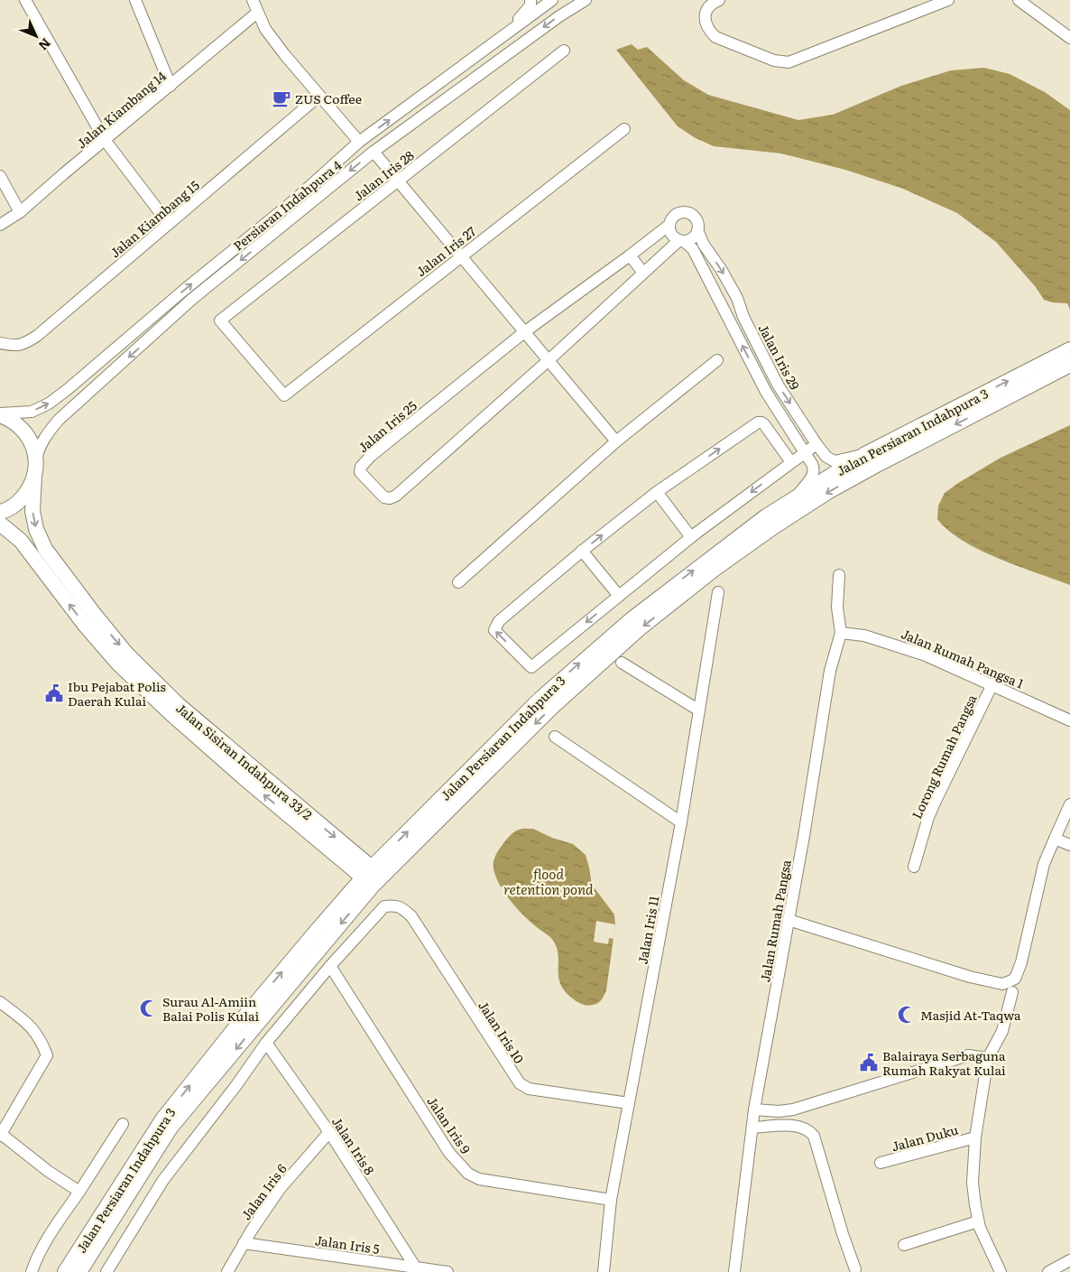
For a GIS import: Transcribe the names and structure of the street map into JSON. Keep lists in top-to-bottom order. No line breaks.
{"streets":{"main road":["Jalan Persiaran Indahpura 3","Jalan Sisiran Indahpura 33/2"],"street":["Jalan Kiambang 14","Jalan Iris 28","Persiaran Indahpura 4","Jalan Kiambang 15","Jalan Iris 27","Jalan Iris 29","Jalan Iris 25","Jalan Rumah Pangsa 1","Lorong Rumah Pangsa","Jalan Rumah Pangsa","Jalan Iris 11","Jalan Iris 10","Jalan Iris 9","Jalan Duku","Jalan Iris 8","Jalan Iris 6","Jalan Iris 5"]},"crossings":[["Jalan Iris 28","Jalan Iris 27"],["Persiaran Indahpura 4","Jalan Sisiran Indahpura 33/2"],["Jalan Iris 29","Jalan Iris 25"],["Jalan Iris 29","Jalan Persiaran Indahpura 3"],["Jalan Persiaran Indahpura 3","Jalan Sisiran Indahpura 33/2"],["Jalan Rumah Pangsa 1","Lorong Rumah Pangsa"],["Jalan Rumah Pangsa 1","Jalan Rumah Pangsa"],["Jalan Iris 11","Jalan Iris 10"],["Jalan Iris 11","Jalan Iris 9"],["Jalan Iris 10","Jalan Iris 9"],["Jalan Iris 8","Jalan Iris 6"],["Jalan Iris 8","Jalan Iris 5"],["Jalan Iris 6","Jalan Iris 5"]],"water":["flood retention pond"],"places":{"cafe":["ZUS Coffee"],"public building":["Ibu Pejabat Polis Daerah Kulai","Balairaya Serbaguna Rumah Rakyat Kulai"],"mosque":["Surau Al-Amiin Balai Polis Kulai","Masjid At-Taqwa"]},"north":"bottom right"}
